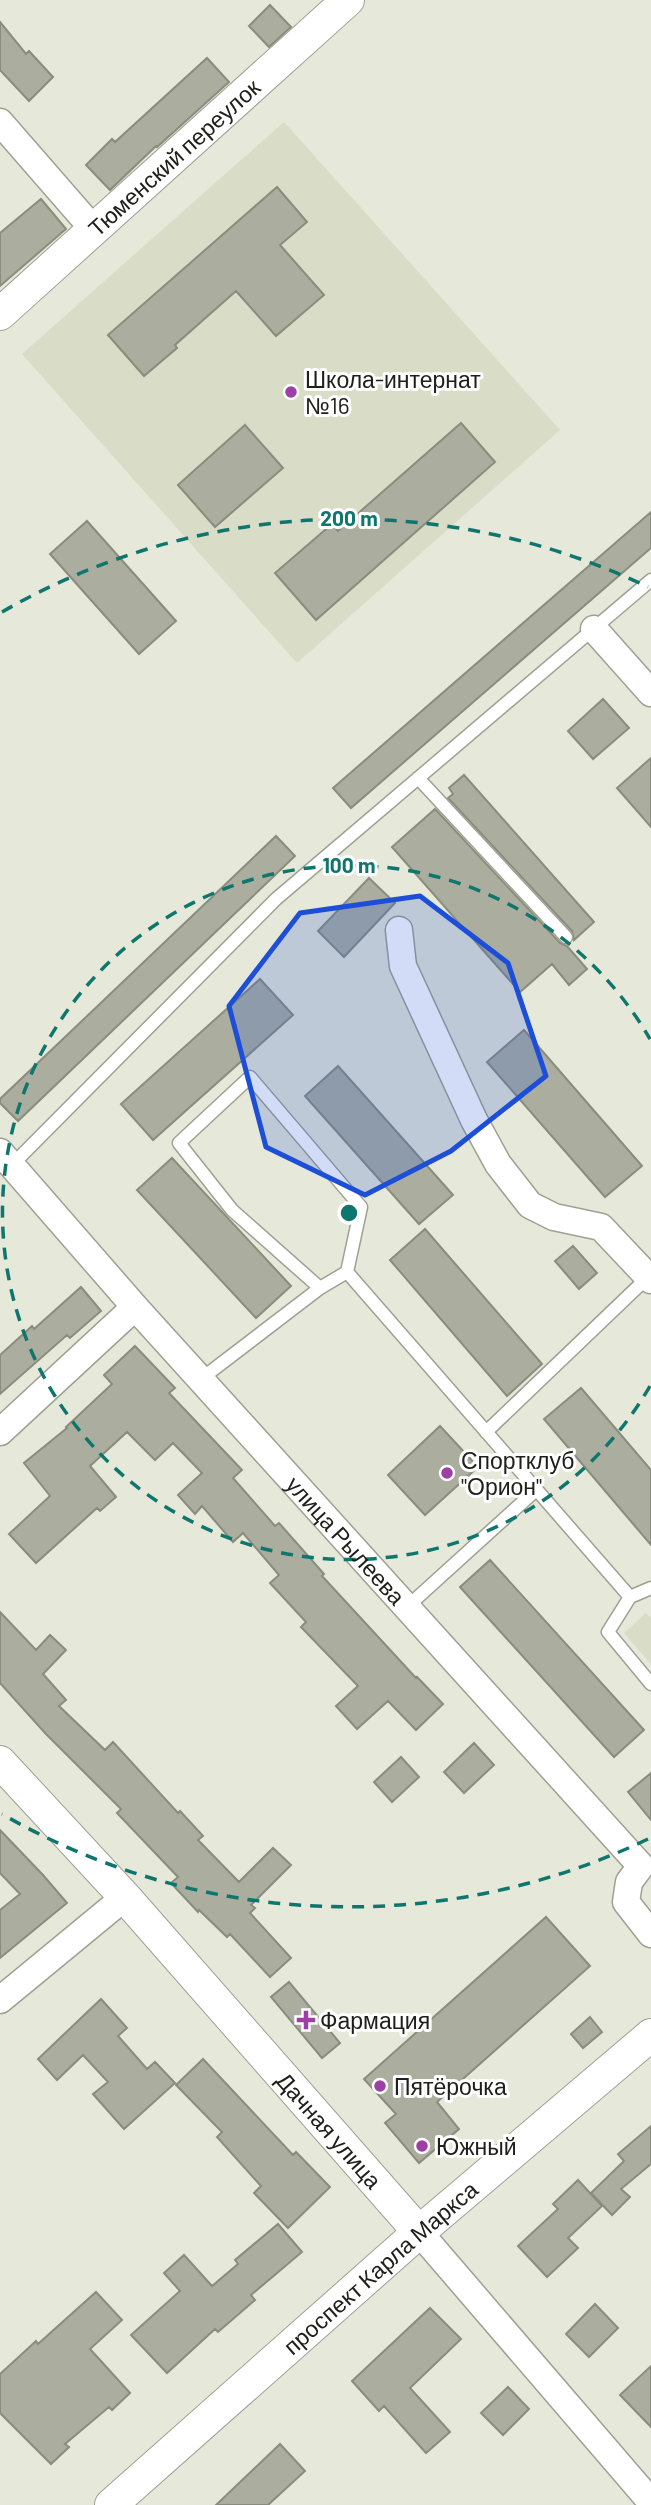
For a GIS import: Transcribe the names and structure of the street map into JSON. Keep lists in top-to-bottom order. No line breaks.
{"streets":{"street":["Тюменский переулок","улица Рылеева","Дачная улица","проспект Карла Маркса"]},"crossings":[["Дачная улица","проспект Карла Маркса"]],"places":{"other":["Школа-интернат №16","Спортклуб \"Орион\"","Пятёрочка","Южный"],"health":["Фармация"]},"rings":["200 m","100 m"]}
